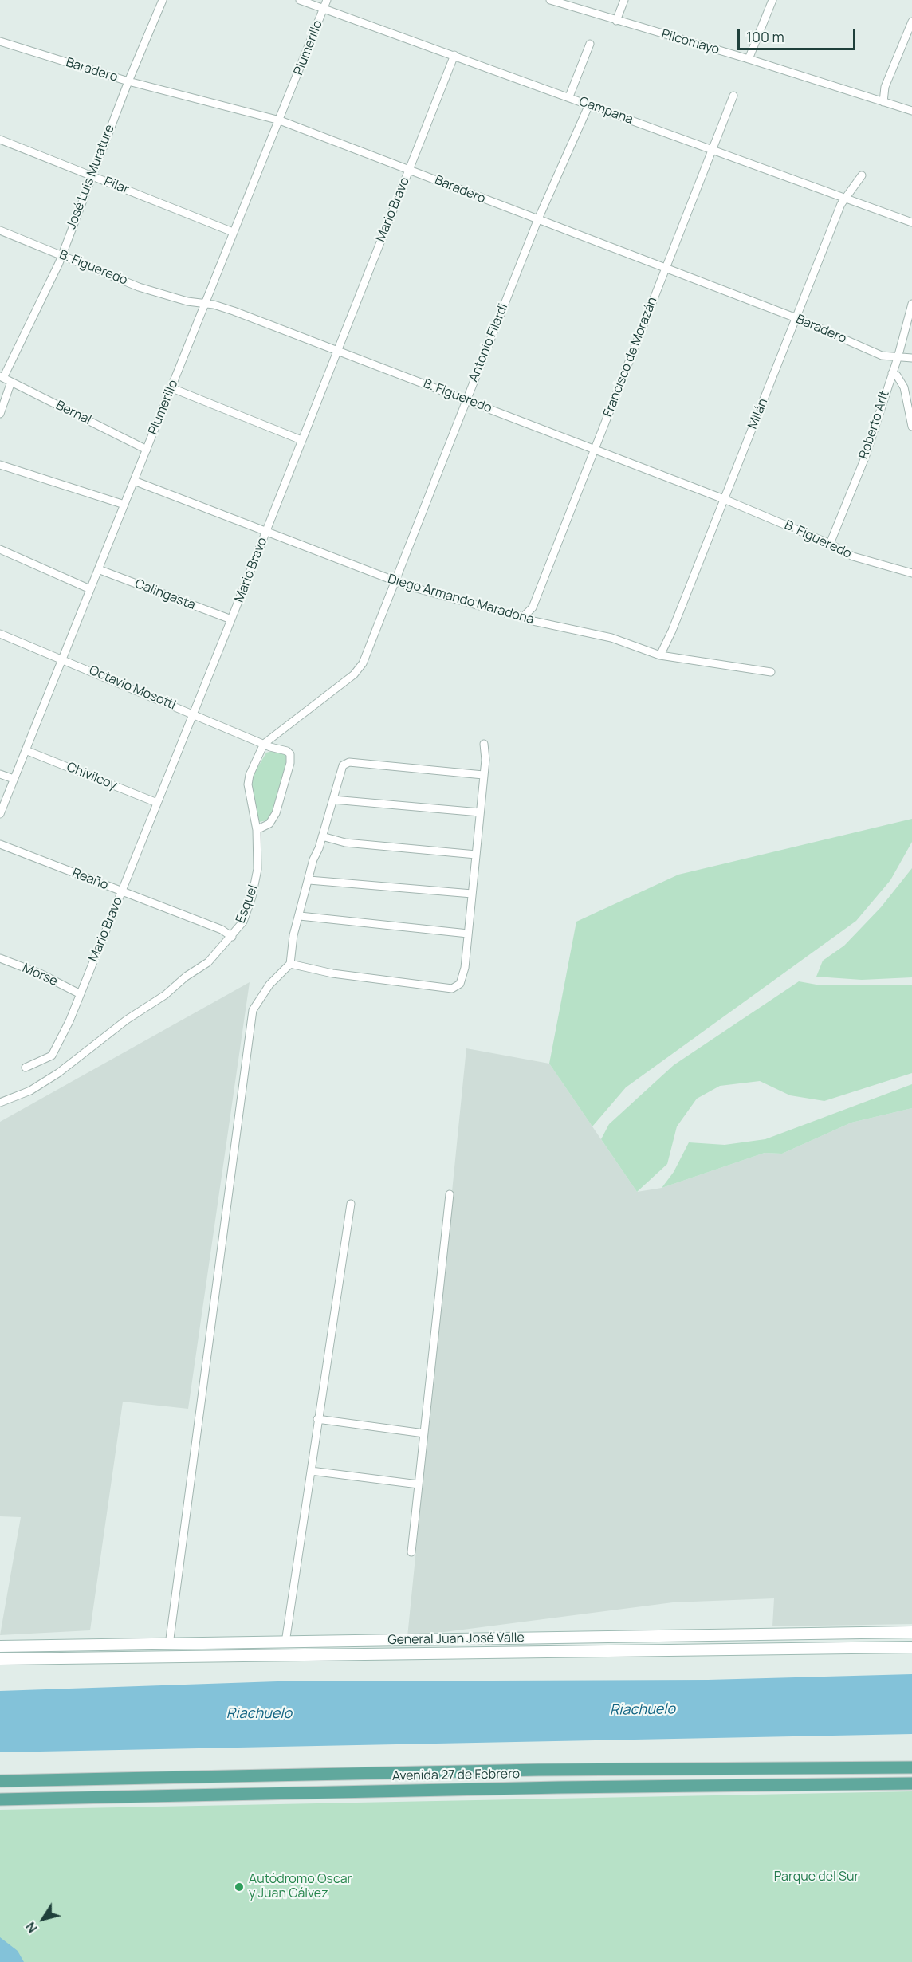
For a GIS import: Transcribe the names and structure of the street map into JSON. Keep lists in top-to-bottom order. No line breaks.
{"streets":{"main road":["General Juan José Valle","Avenida 27 de Febrero"],"street":["Pilcomayo","Plumerillo","Baradero","Campana","José Luis Murature","Pilar","Mario Bravo","B. Figueredo","Antonio Filardi","Francisco de Morazán","Bernal","Milán","Roberto Arlt","Calingasta","Diego Armando Maradona","Octavio Mosotti","Chivilcoy","Reaño","Esquel","Morse"]},"crossings":[["Plumerillo","Baradero"],["Plumerillo","Campana"],["Plumerillo","Pilar"],["Plumerillo","B. Figueredo"],["Plumerillo","Bernal"],["Plumerillo","Calingasta"],["Plumerillo","Diego Armando Maradona"],["Plumerillo","Octavio Mosotti"],["Plumerillo","Chivilcoy"],["Baradero","José Luis Murature"],["Baradero","Mario Bravo"],["Baradero","Antonio Filardi"],["Baradero","Francisco de Morazán"],["Baradero","Milán"],["Baradero","Roberto Arlt"],["Campana","Mario Bravo"],["Campana","Antonio Filardi"],["Campana","Francisco de Morazán"],["Campana","Milán"],["José Luis Murature","Pilar"],["José Luis Murature","B. Figueredo"],["José Luis Murature","Bernal"],["Mario Bravo","B. Figueredo"],["Mario Bravo","Calingasta"],["Mario Bravo","Diego Armando Maradona"],["Mario Bravo","Octavio Mosotti"],["Mario Bravo","Chivilcoy"],["Mario Bravo","Reaño"],["Mario Bravo","Morse"],["B. Figueredo","Antonio Filardi"],["B. Figueredo","Francisco de Morazán"],["B. Figueredo","Milán"],["B. Figueredo","Roberto Arlt"],["Antonio Filardi","Diego Armando Maradona"],["Antonio Filardi","Esquel"],["Francisco de Morazán","Diego Armando Maradona"],["Milán","Diego Armando Maradona"],["Octavio Mosotti","Esquel"],["Reaño","Esquel"]],"water":["Riachuelo"],"parks":["Parque del Sur"],"places":["Autódromo Oscar y Juan Gálvez"],"scale_bar":"100 m","north":"bottom left"}
